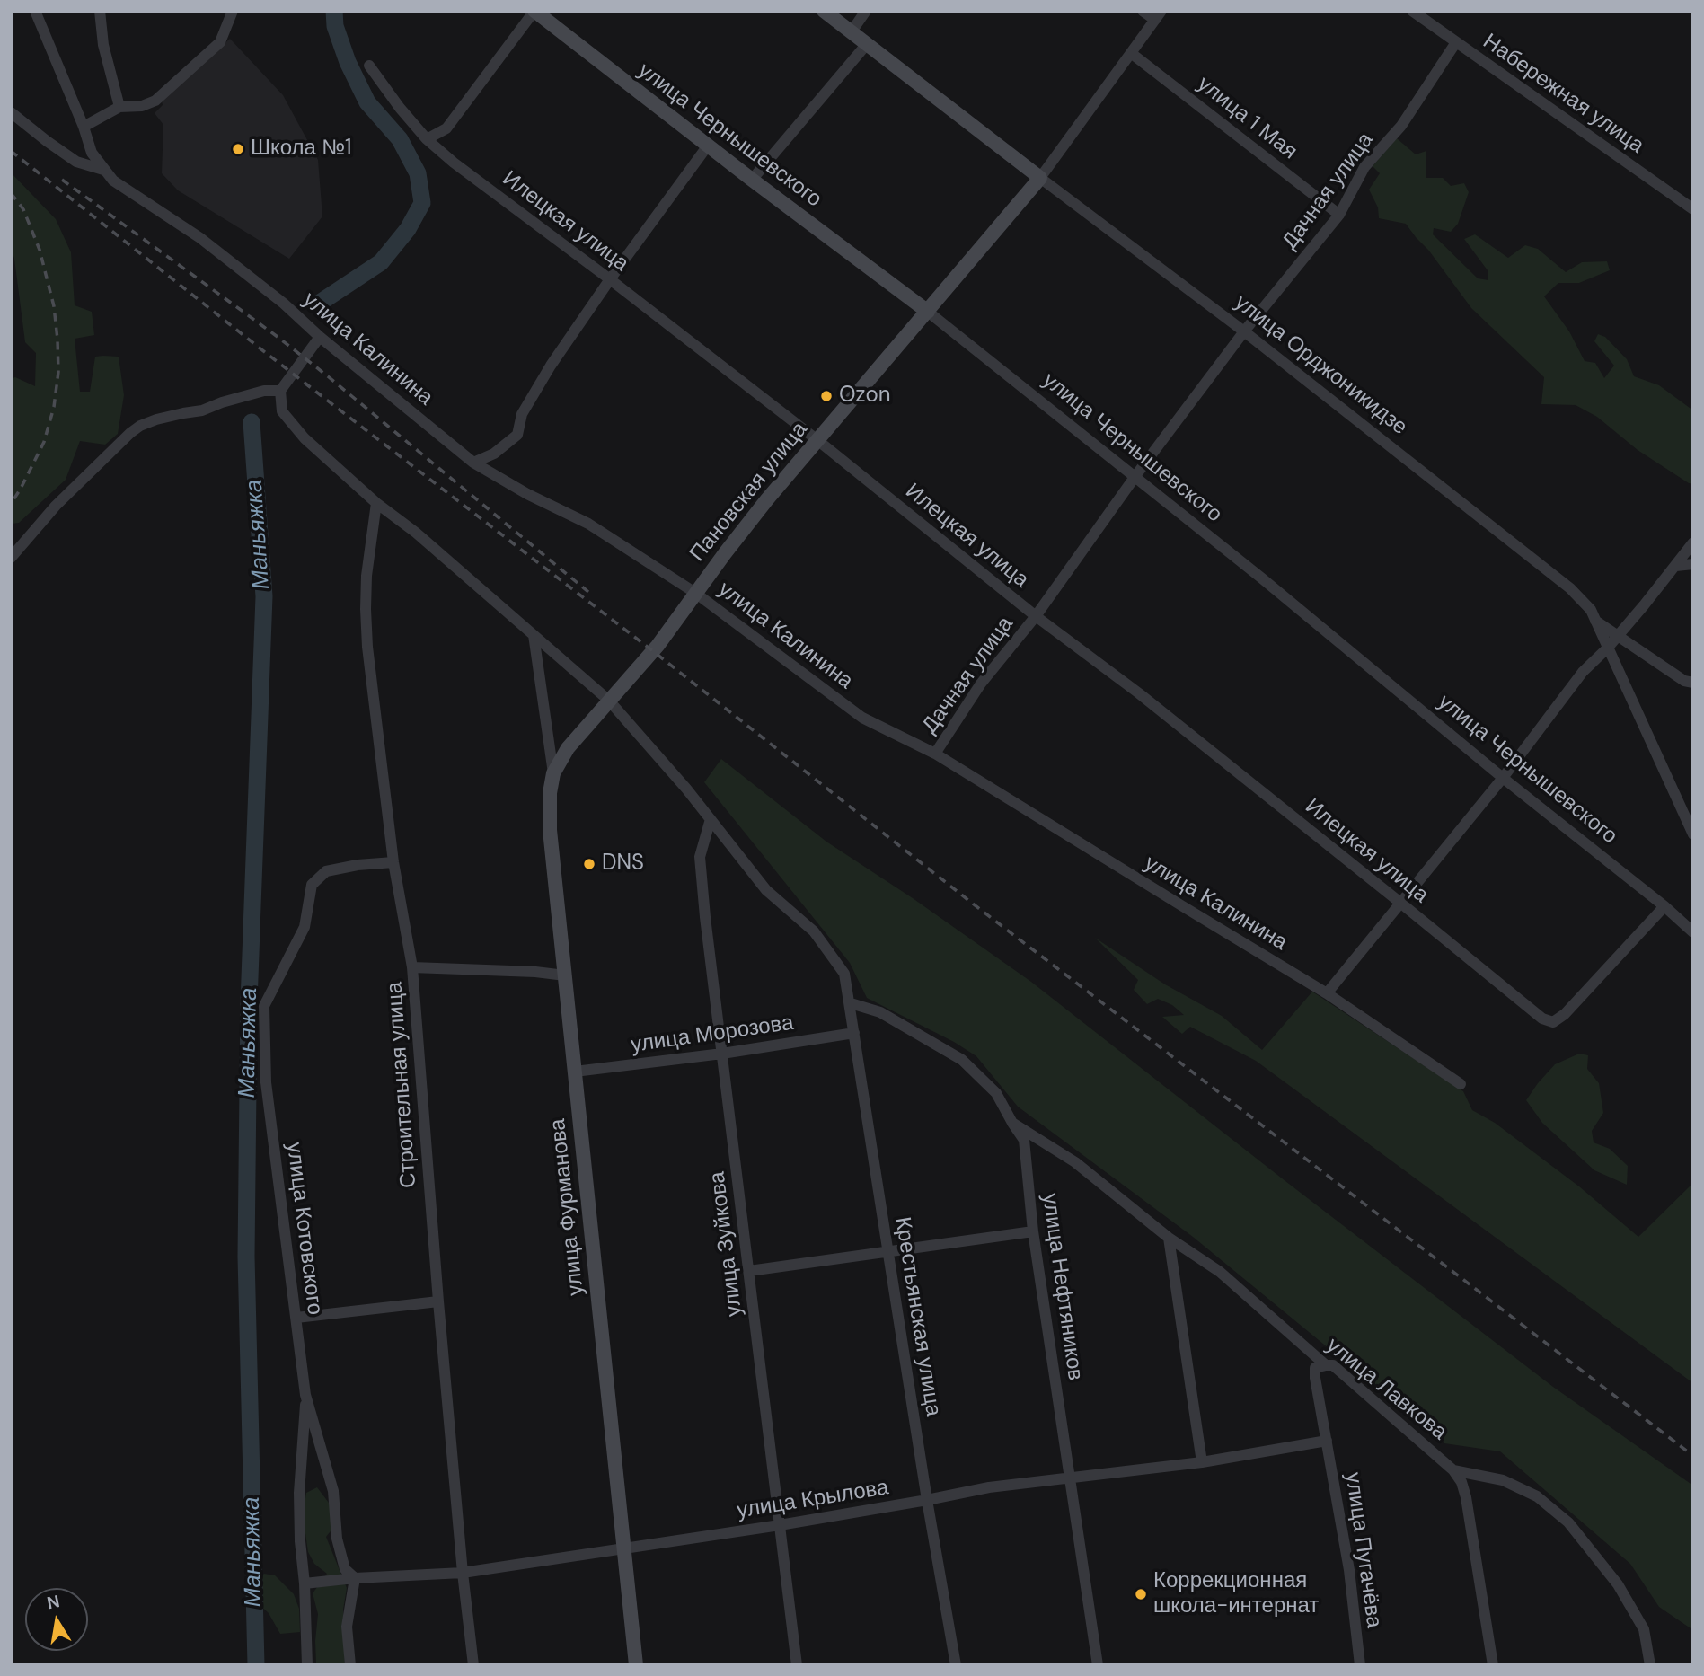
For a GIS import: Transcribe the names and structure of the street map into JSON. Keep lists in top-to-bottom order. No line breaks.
{"streets":{"main road":["улица Чернышевского","улица Орджоникидзе","Пановская улица","улица Фурманова"],"street":["Набережная улица","улица 1 Мая","Дачная улица","Илецкая улица","улица Калинина","улица Морозова","Строительная улица","улица Котовского","улица Зуйкова","улица Нефтяников","Крестьянская улица","улица Лавкова","улица Крылова","улица Пугачёва"]},"crossings":[["Набережная улица","Дачная улица"],["улица 1 Мая","Дачная улица"],["улица Чернышевского","Дачная улица"],["улица Чернышевского","Илецкая улица"],["улица Чернышевского","Пановская улица"],["Дачная улица","Илецкая улица"],["Дачная улица","улица Калинина"],["Дачная улица","улица Орджоникидзе"],["Илецкая улица","Пановская улица"],["улица Калинина","Пановская улица"],["улица Орджоникидзе","Пановская улица"],["Пановская улица","улица Фурманова"],["улица Морозова","улица Фурманова"],["улица Морозова","улица Зуйкова"],["улица Морозова","Крестьянская улица"],["Строительная улица","улица Котовского"],["Строительная улица","улица Крылова"],["улица Фурманова","улица Крылова"],["улица Котовского","улица Крылова"],["улица Зуйкова","Крестьянская улица"],["улица Зуйкова","улица Крылова"],["улица Нефтяников","Крестьянская улица"],["улица Нефтяников","улица Лавкова"],["улица Нефтяников","улица Крылова"],["Крестьянская улица","улица Крылова"],["улица Лавкова","улица Пугачёва"],["улица Крылова","улица Пугачёва"]],"water":["Маньяжка"],"places":["Школа №1","Ozon","DNS","Коррекционная школа-интернат"],"north":"top"}
